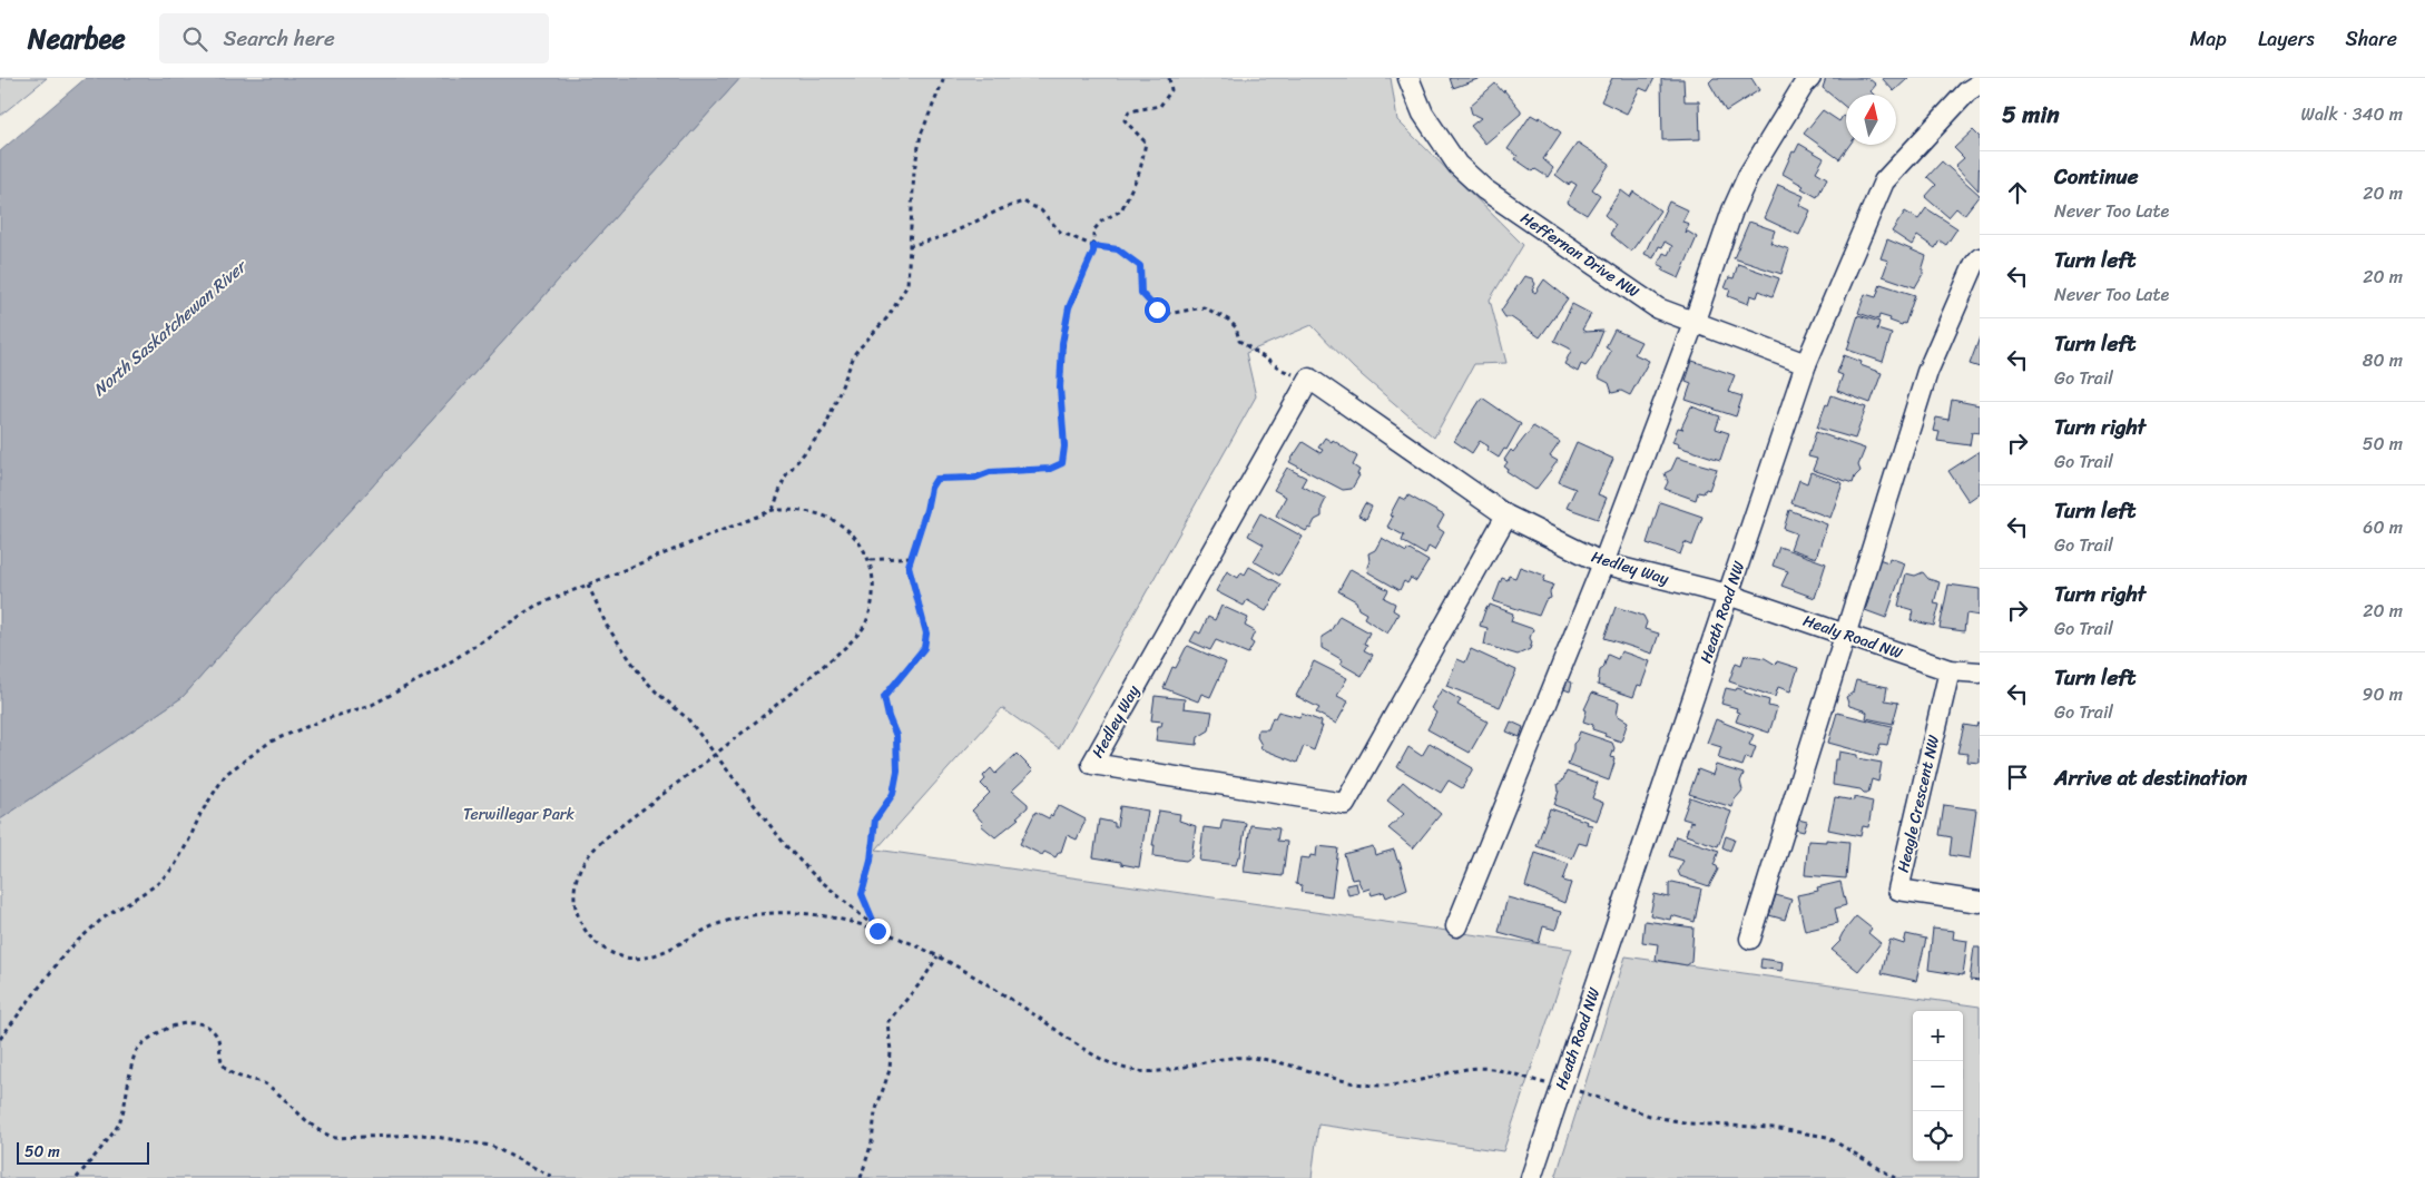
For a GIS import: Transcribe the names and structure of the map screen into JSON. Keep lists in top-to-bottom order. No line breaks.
{"streets":{"street":["Heffernan Drive NW","Hedley Way","Heath Road NW","Healy Road NW","Heagle Crescent NW"]},"crossings":[["Heffernan Drive NW","Heath Road NW"],["Hedley Way","Heath Road NW"],["Hedley Way","Healy Road NW"],["Heath Road NW","Healy Road NW"],["Healy Road NW","Heagle Crescent NW"]],"water":["North Saskatchewan River"],"parks":["Terwillegar Park"],"scale_bar":"50 m","north":"top","page":{"header":"Nearbee","search":"Search here","nav":["Map","Layers","Share"],"heading":["5 min","Walk · 340 m"],"list":[["Continue","Never Too Late","20 m"],["Turn left","Never Too Late","20 m"],["Turn left","Go Trail","80 m"],["Turn right","Go Trail","50 m"],["Turn left","Go Trail","60 m"],["Turn right","Go Trail","20 m"],["Turn left","Go Trail","90 m"],"Arrive at destination"],"map_buttons":["+","−"],"scale":"50 m"}}
